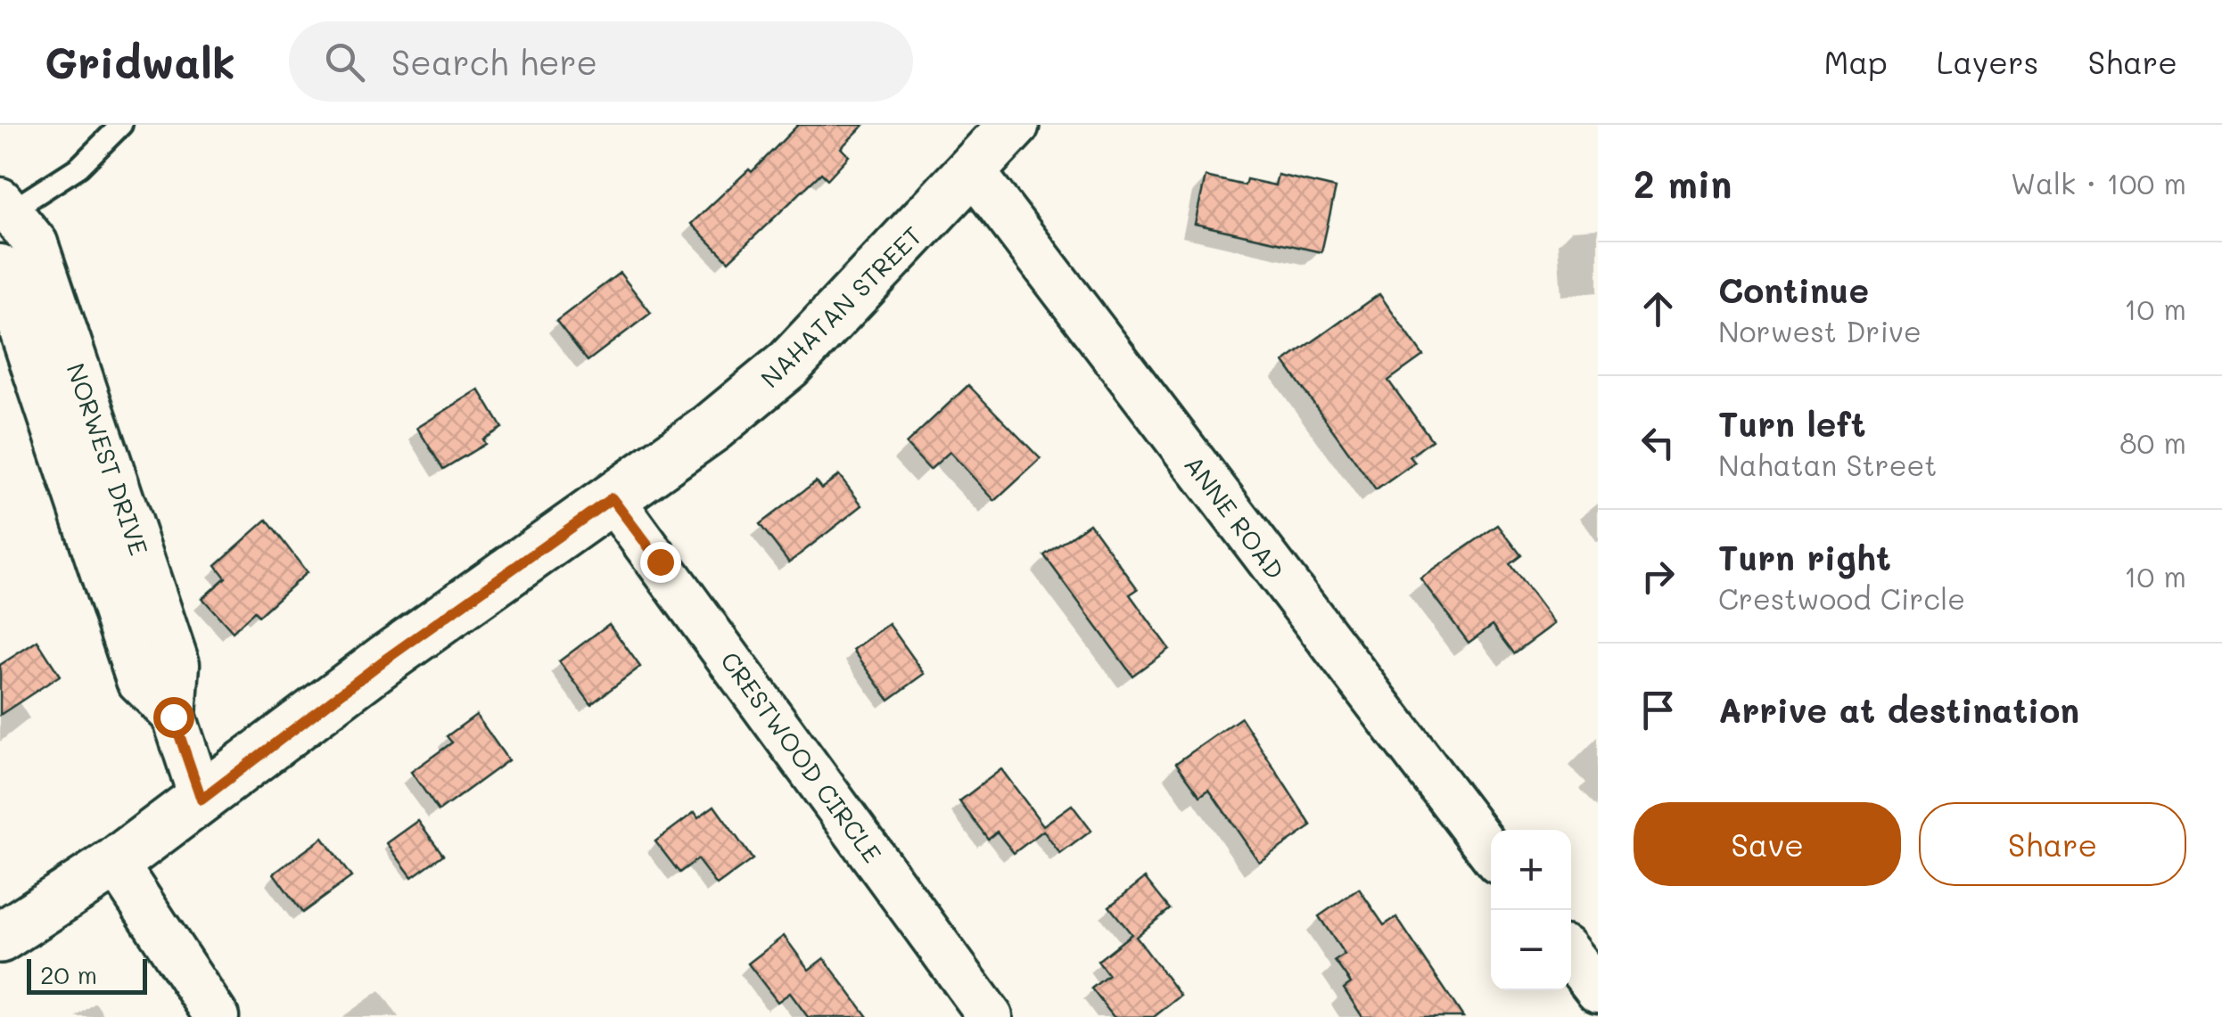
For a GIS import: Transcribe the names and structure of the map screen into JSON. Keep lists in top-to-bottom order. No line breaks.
{"streets":{"main road":["NAHATAN STREET"],"street":["NORWEST DRIVE","ANNE ROAD","CRESTWOOD CIRCLE"]},"crossings":[["NAHATAN STREET","NORWEST DRIVE"],["NAHATAN STREET","ANNE ROAD"],["NAHATAN STREET","CRESTWOOD CIRCLE"]],"scale_bar":"20 m","page":{"header":"Gridwalk","search":"Search here","nav":["Map","Layers","Share"],"heading":["2 min","Walk · 100 m"],"list":[["Continue","Norwest Drive","10 m"],["Turn left","Nahatan Street","80 m"],["Turn right","Crestwood Circle","10 m"],"Arrive at destination"],"buttons":["Save","Share"],"map_buttons":["+","−"],"scale":"20 m"}}
